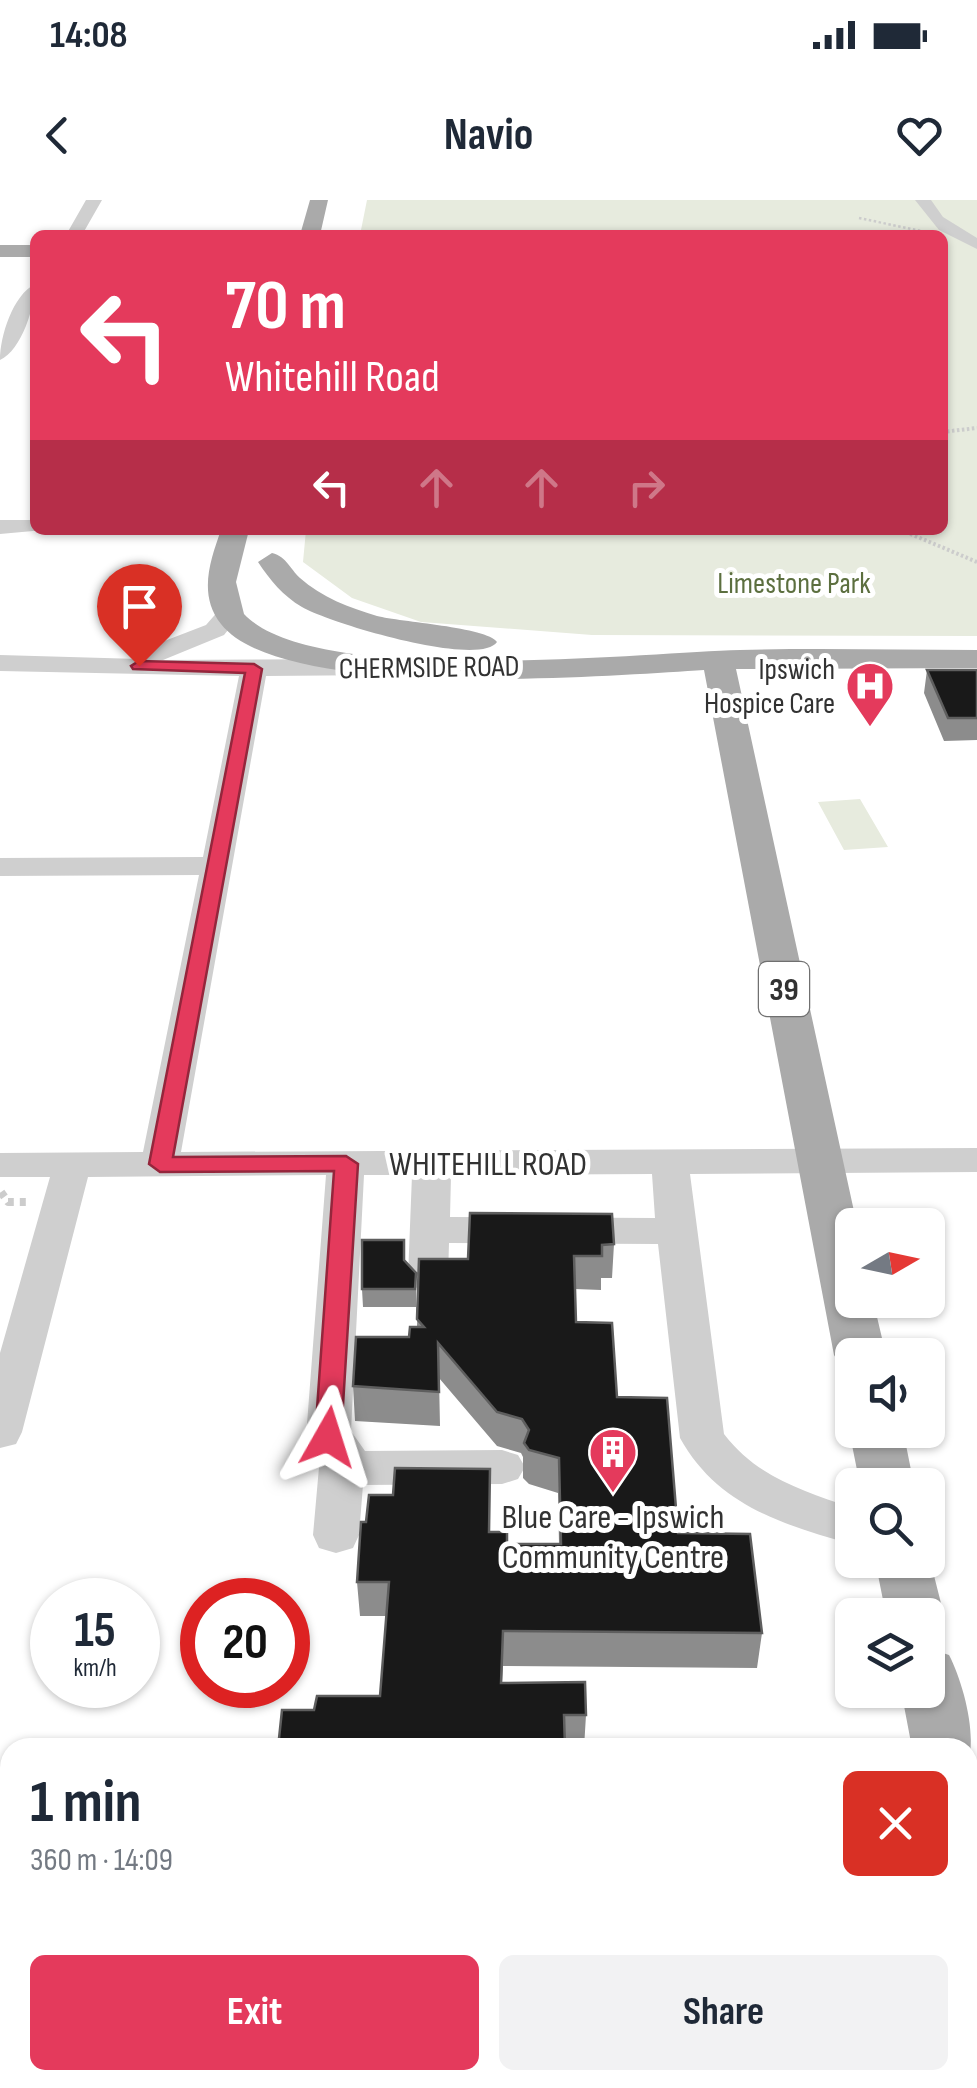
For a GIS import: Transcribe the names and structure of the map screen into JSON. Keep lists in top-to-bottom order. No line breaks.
{"streets":{"main road":["CHERMSIDE ROAD","39"],"street":["WHITEHILL ROAD"]},"crossings":[["CHERMSIDE ROAD","39"],["39","WHITEHILL ROAD"]],"parks":["Limestone Park"],"places":{"hospital":["Ipswich Hospice Care"],"building":["Blue Care - Ipswich Community Centre"]},"north":"right","page":{"status":"14:08","header":"Navio","turn":["70 m","Whitehill Road"],"speed":"15 km/h","limit":"20","heading":["1 min","360 m · 14:09"],"buttons":["Exit","Share"]}}
